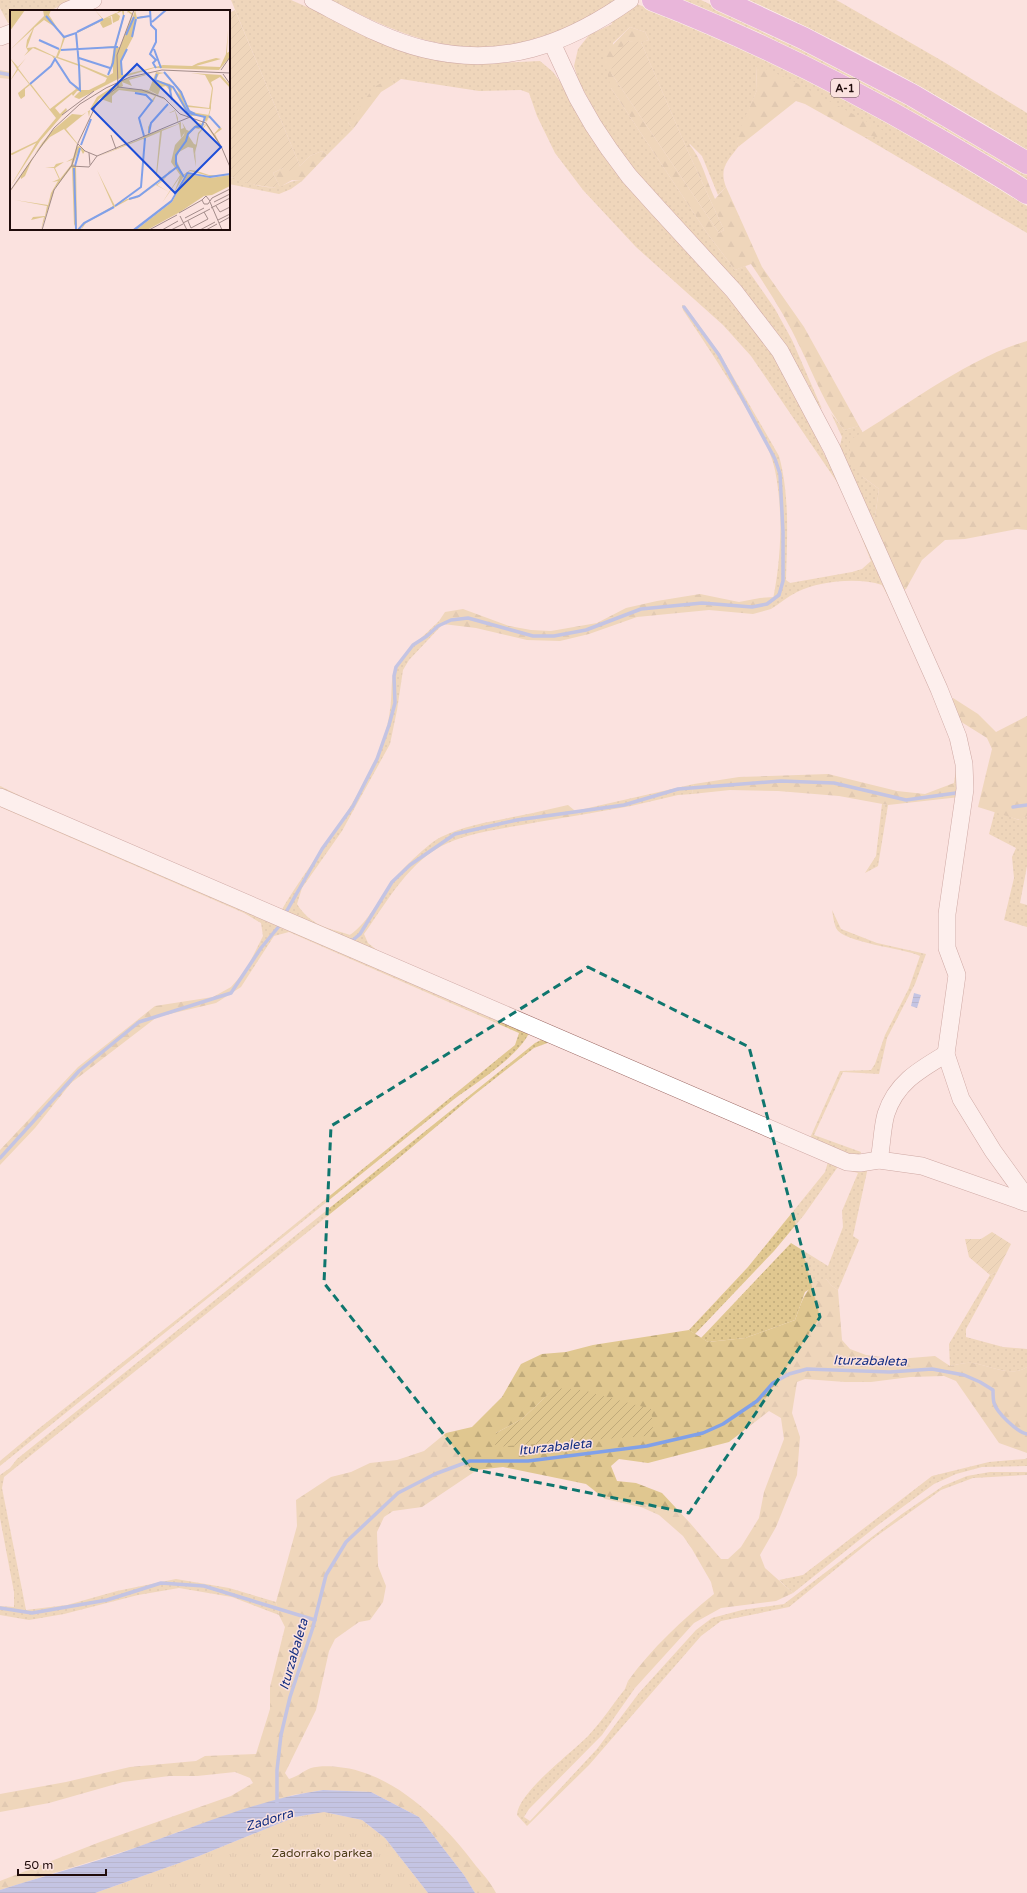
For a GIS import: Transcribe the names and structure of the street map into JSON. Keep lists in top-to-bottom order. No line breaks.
{"streets":{"highway":["A-1"]},"water":["Iturzabaleta","Zadorra"],"parks":["Zadorrako parkea"],"scale_bar":"50 m"}
